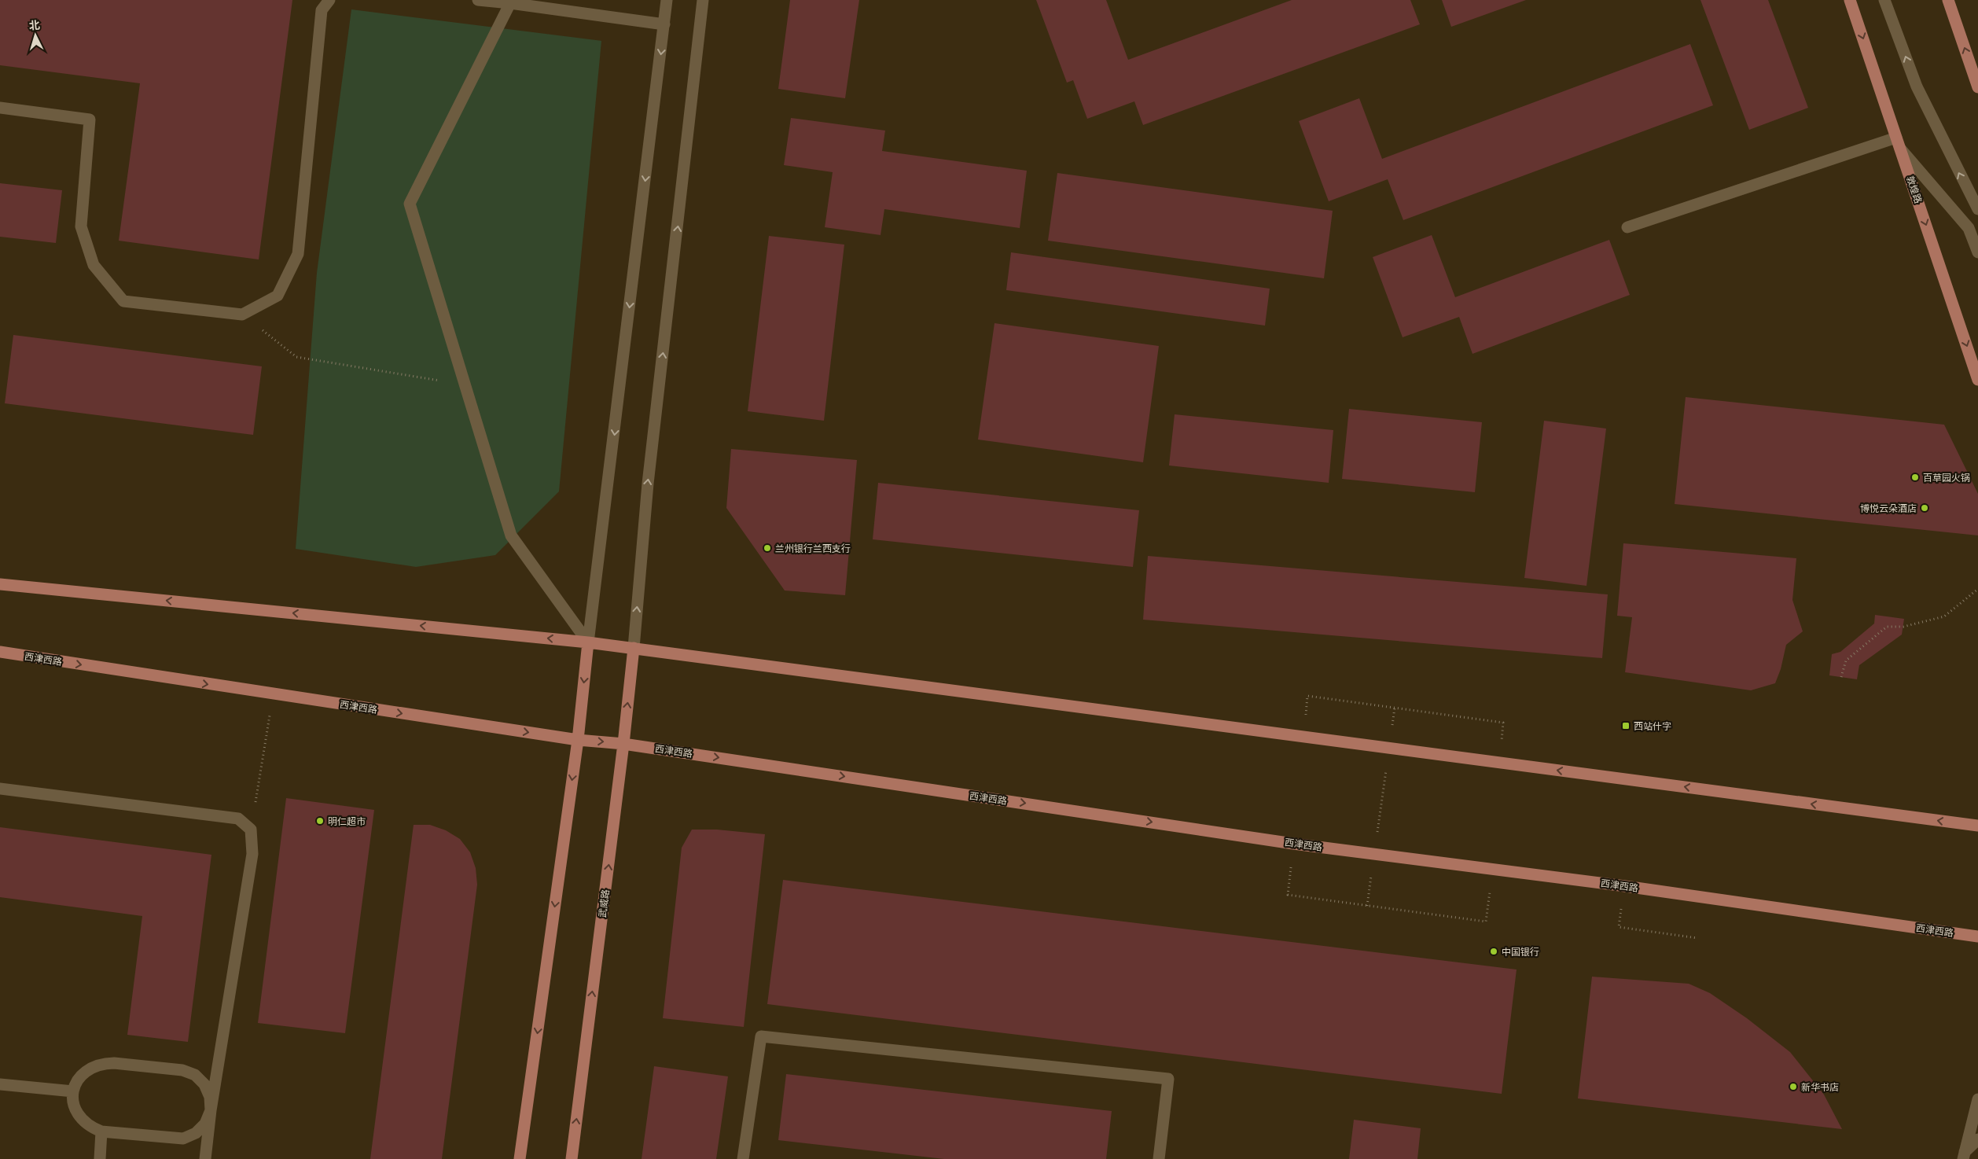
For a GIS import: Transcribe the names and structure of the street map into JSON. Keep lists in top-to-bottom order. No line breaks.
{"streets":{"main road":["敦煌路","西津西路","武威路"]},"crossings":[["西津西路","武威路"]],"one_way":["敦煌路"],"places":{"other":["百草园火锅","博悦云朵酒店","兰州银行兰西支行","明仁超市","中国银行","新华书店"],"transit":["西站什字"]},"north":"top"}
